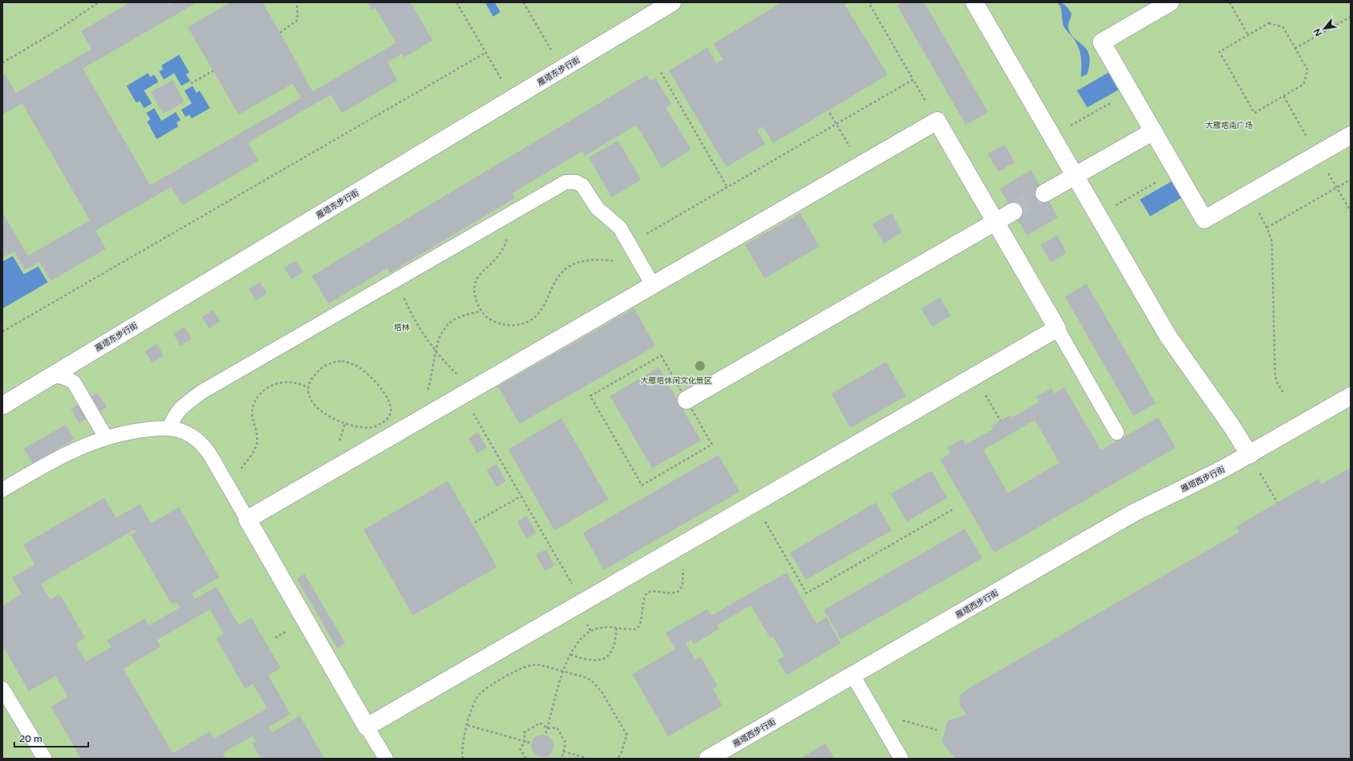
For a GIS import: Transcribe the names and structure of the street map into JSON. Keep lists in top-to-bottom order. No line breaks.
{"streets":{"street":["雁塔东步行街","雁塔西步行街"]},"parks":["大雁塔南广场","塔林","大雁塔休闲文化景区"],"scale_bar":"20 m","north":"bottom left"}
